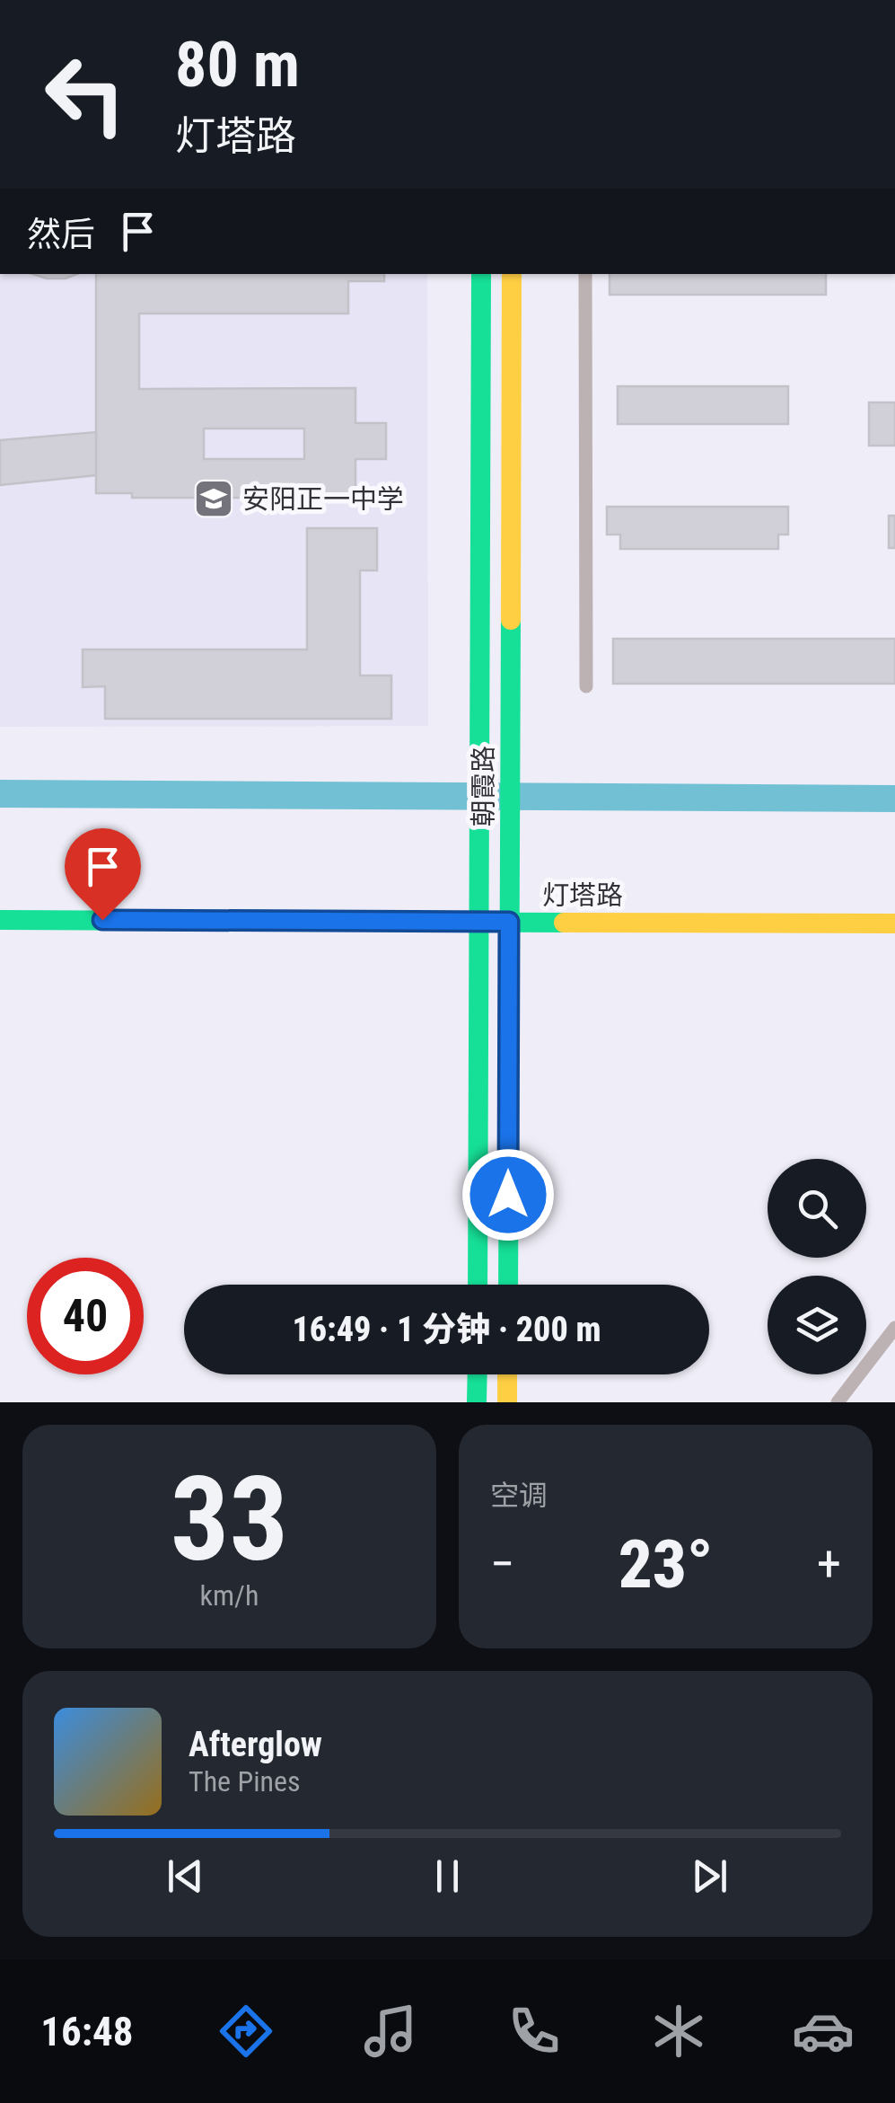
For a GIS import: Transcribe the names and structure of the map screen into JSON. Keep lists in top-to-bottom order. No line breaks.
{"streets":{"street":["朝霞路","灯塔路"]},"crossings":[["朝霞路","灯塔路"]],"places":{"school or university":["安阳正一中学"]},"page":{"turn":["80 m","灯塔路"],"then":"然后","limit":"40","trip":"16:49 · 1 分钟 · 200 m","tile":[["33","km/h"],"空调"],"heat":["−","23°","+"],"song":["Afterglow","The Pines"],"tabs":"16:48"}}
